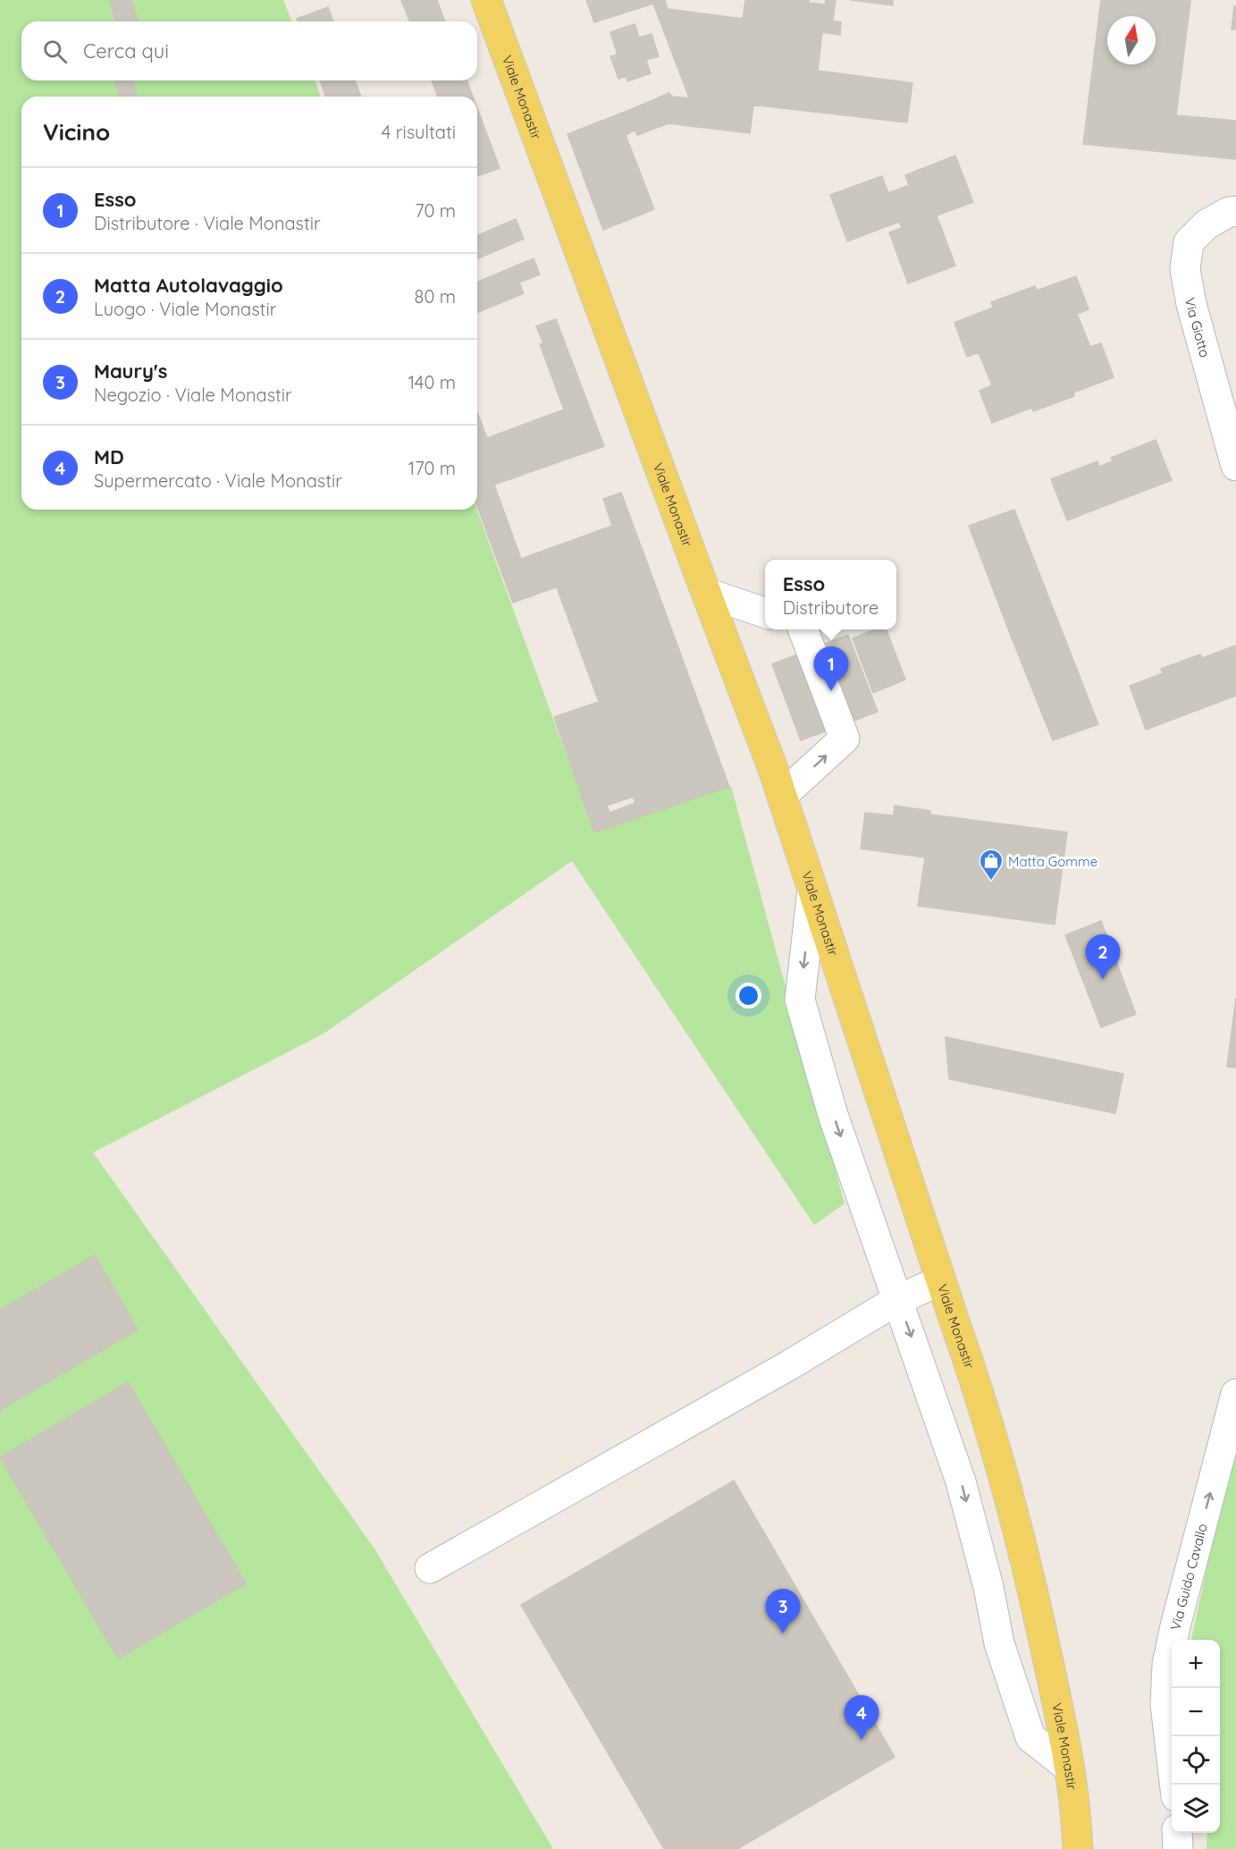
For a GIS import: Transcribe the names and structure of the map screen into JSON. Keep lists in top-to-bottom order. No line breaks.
{"streets":{"main road":["Viale Monastir"],"street":["Via Giotto","Via Guido Cavallo"]},"one_way":["Via Guido Cavallo"],"places":{"shop":["Matta Gomme"]},"north":"top","page":{"search":"Cerca qui","heading":["Vicino","4 risultati"],"list":[{"mark":"1","name":"Esso","note":"Distributore · Viale Monastir","value":"70 m"},{"mark":"2","name":"Matta Autolavaggio","note":"Luogo · Viale Monastir","value":"80 m"},{"mark":"3","name":"Maury's","note":"Negozio · Viale Monastir","value":"140 m"},{"mark":"4","name":"MD","note":"Supermercato · Viale Monastir","value":"170 m"}],"popup":["Esso","Distributore"],"pins":["1","2","3","4"],"map_buttons":["+","−"]}}
